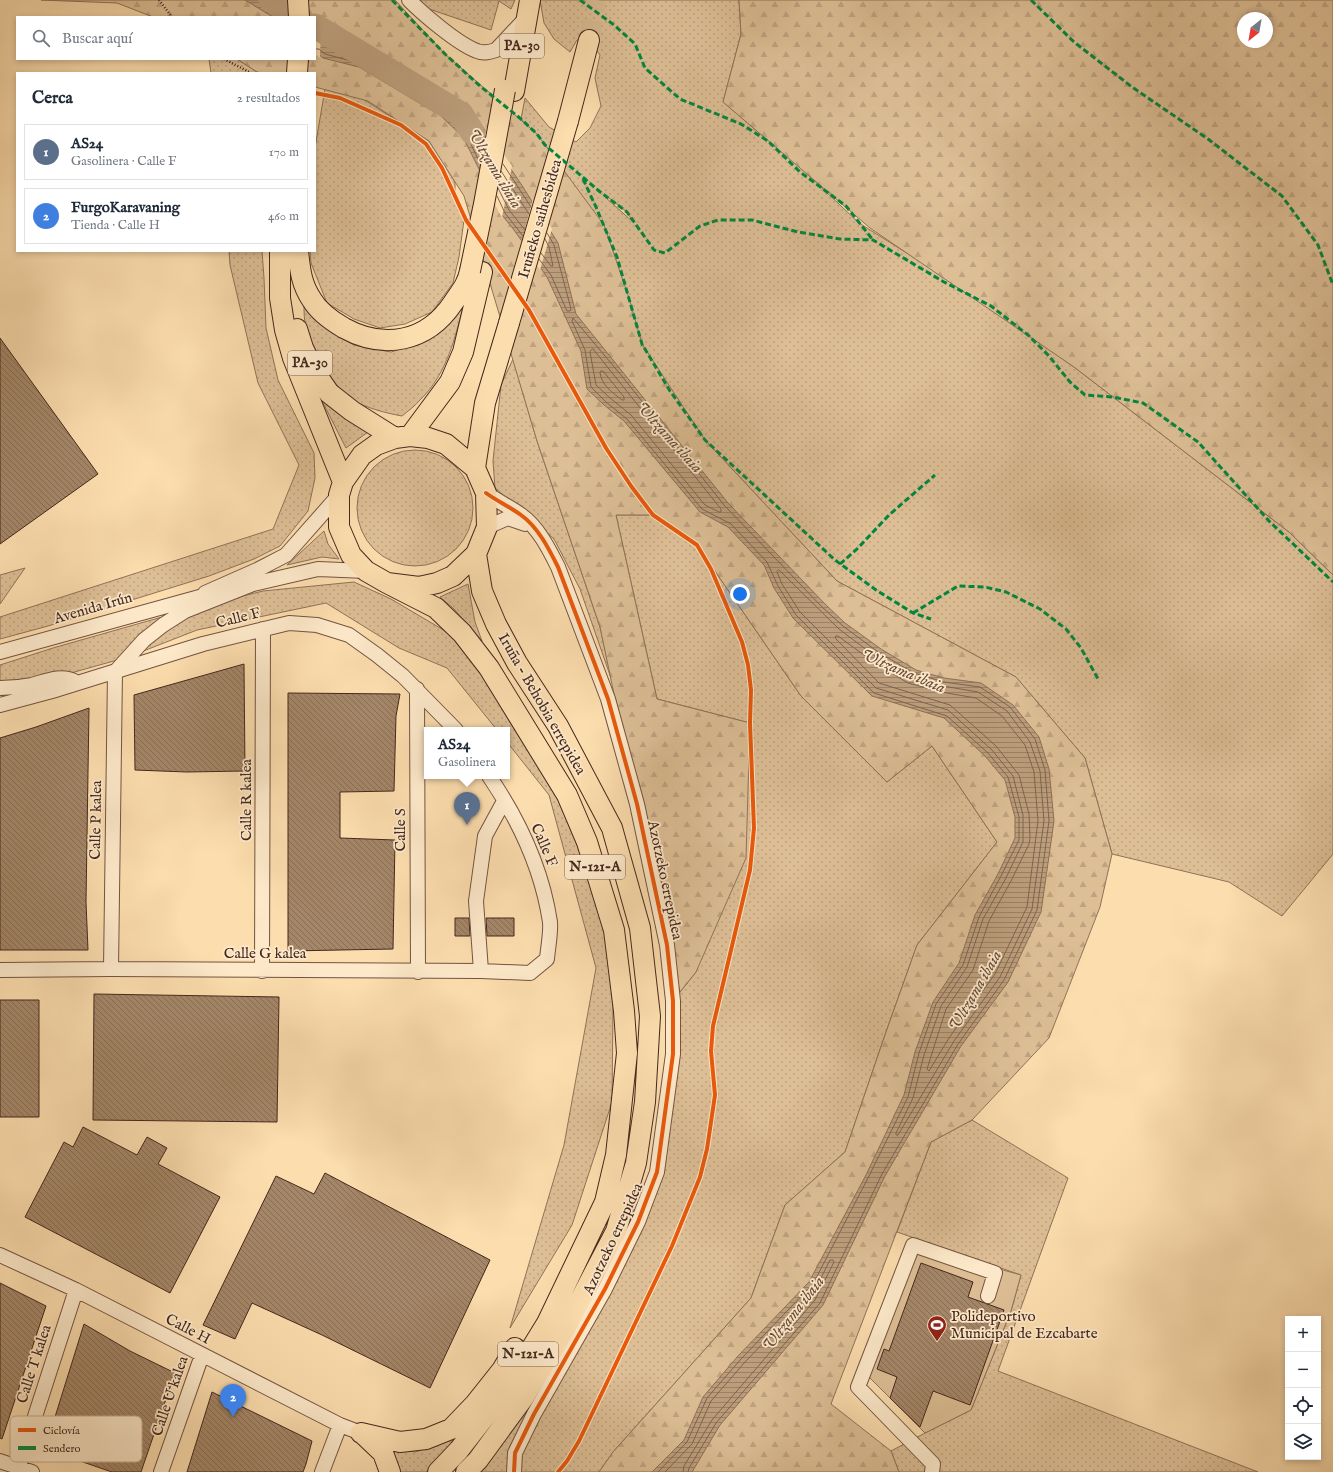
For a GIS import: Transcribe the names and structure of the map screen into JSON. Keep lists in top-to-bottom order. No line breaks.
{"streets":{"highway":["PA-30","Iruñeko saihesbidea","Iruña - Behobia errepidea","N-121-A"],"street":["Avenida Irún","Calle F","Calle R kalea","Calle P kalea","Calle S","Azotzeko errepidea","Calle G kalea","Calle H","Calle T kalea","Calle U kalea"]},"crossings":[["PA-30","Iruñeko saihesbidea"],["PA-30","Avenida Irún"],["PA-30","Iruña - Behobia errepidea"],["PA-30","Azotzeko errepidea"],["Avenida Irún","Calle F"],["Avenida Irún","Calle P kalea"],["Calle F","Calle R kalea"],["Calle F","Calle P kalea"],["Calle F","Calle S"],["Calle F","Calle G kalea"],["Calle R kalea","Calle G kalea"],["Calle P kalea","Calle G kalea"],["Calle S","Calle G kalea"],["Calle H","Calle T kalea"],["Calle H","Calle U kalea"]],"water":["Ultzama ibaia"],"places":{"sports":["Polideportivo Municipal de Ezcabarte"]},"legend":["Ciclovía","Sendero"],"north":"bottom left","page":{"search":"Buscar aquí","heading":["Cerca","2 resultados"],"list":[{"mark":"1","name":"AS24","note":"Gasolinera · Calle F","value":"170 m"},{"mark":"2","name":"FurgoKaravaning","note":"Tienda · Calle H","value":"460 m"}],"popup":["AS24","Gasolinera"],"pins":["1","2"],"map_buttons":["+","−"]}}
